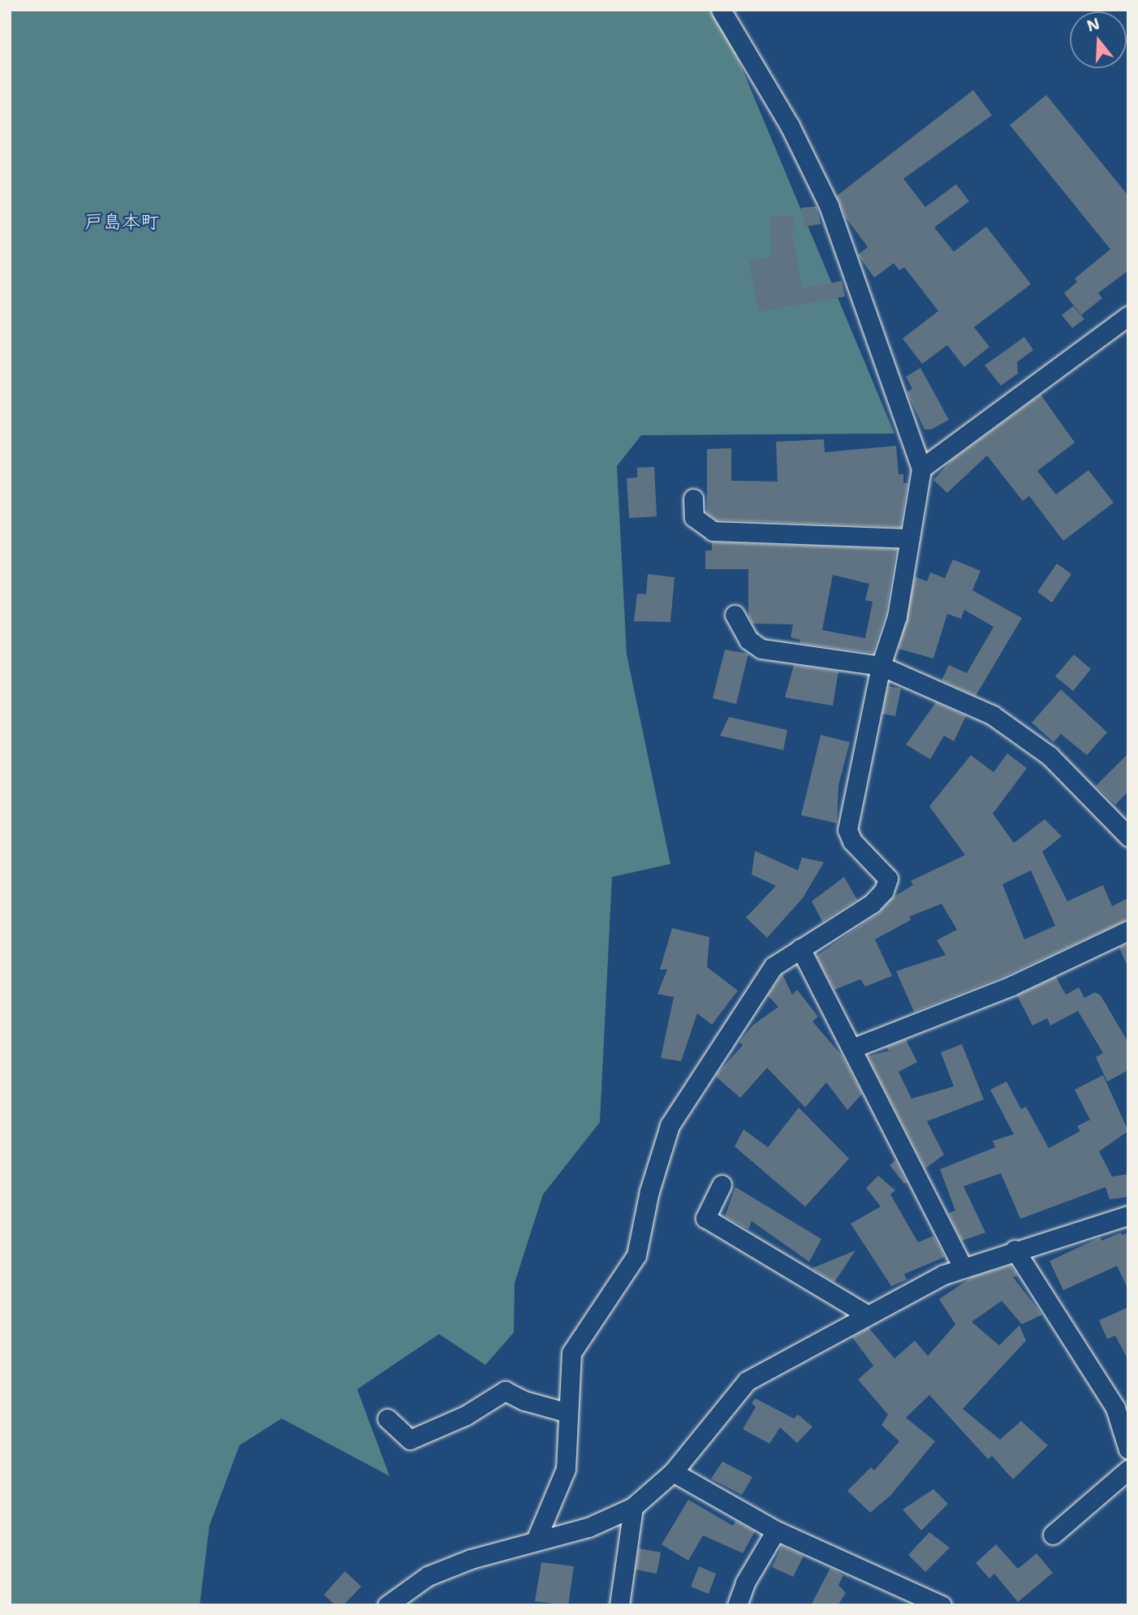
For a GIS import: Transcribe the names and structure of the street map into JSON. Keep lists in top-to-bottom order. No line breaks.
{"districts":["戸島本町"],"north":"top"}
